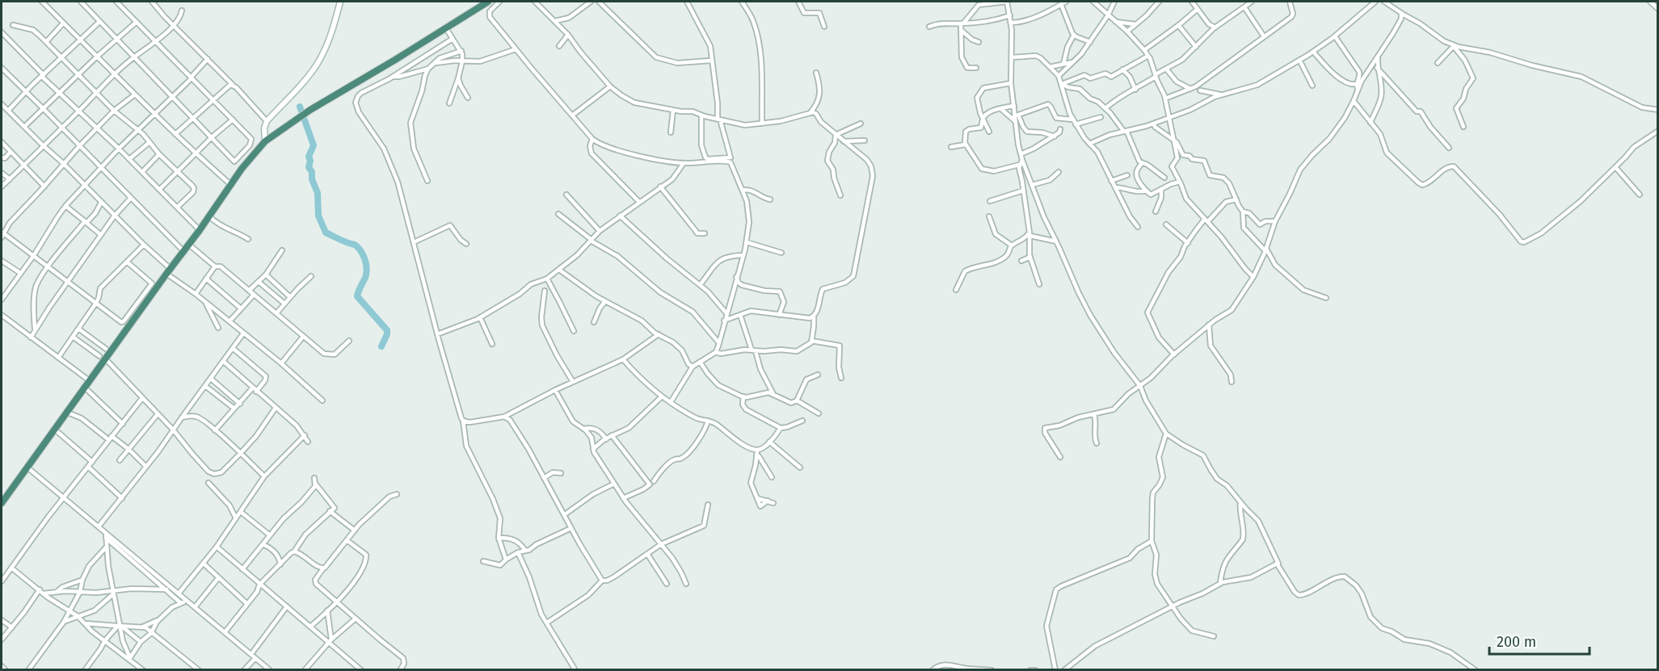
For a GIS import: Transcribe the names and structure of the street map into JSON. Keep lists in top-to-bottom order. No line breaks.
{"scale_bar":"200 m"}
